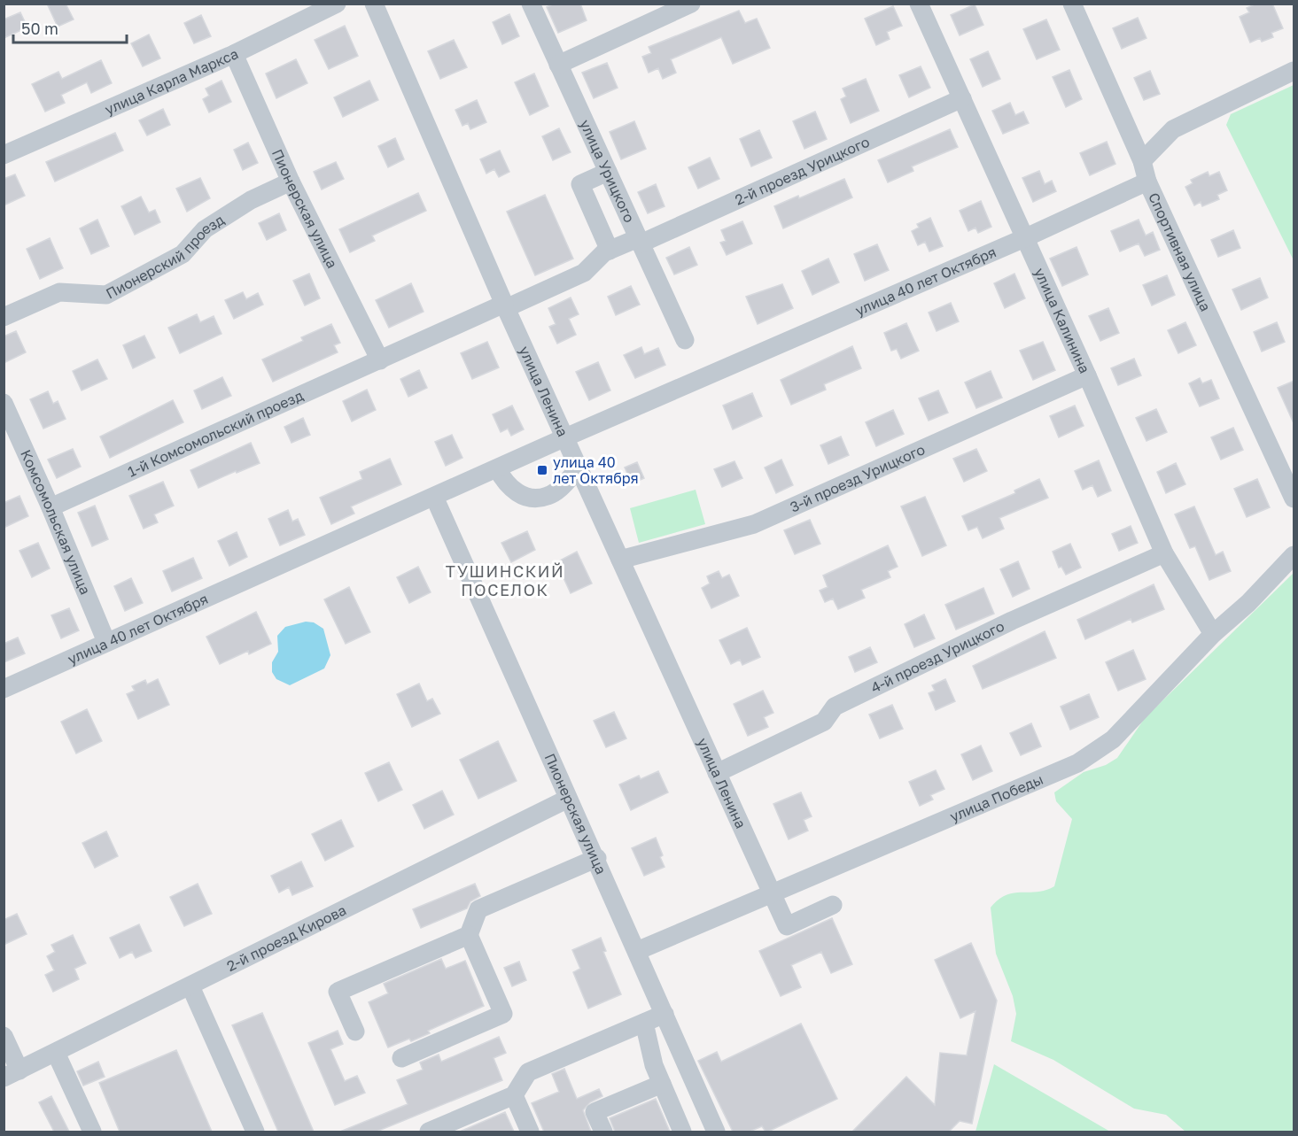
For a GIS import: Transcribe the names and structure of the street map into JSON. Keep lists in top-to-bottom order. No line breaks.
{"streets":{"street":["улица Карла Маркса","2-й проезд Урицкого","улица Урицкого","Пионерская улица","Спортивная улица","Пионерский проезд","улица 40 лет Октября","улица Калинина","улица Ленина","1-й Комсомольский проезд","3-й проезд Урицкого","Комсомольская улица","4-й проезд Урицкого","улица Победы","2-й проезд Кирова"]},"crossings":[["улица Карла Маркса","Пионерская улица"],["2-й проезд Урицкого","улица Урицкого"],["2-й проезд Урицкого","улица Калинина"],["2-й проезд Урицкого","улица Ленина"],["Пионерская улица","Пионерский проезд"],["Пионерская улица","улица 40 лет Октября"],["Пионерская улица","1-й Комсомольский проезд"],["Пионерская улица","улица Победы"],["Пионерская улица","2-й проезд Кирова"],["Спортивная улица","улица 40 лет Октября"],["улица 40 лет Октября","улица Калинина"],["улица 40 лет Октября","улица Ленина"],["улица 40 лет Октября","Комсомольская улица"],["улица Калинина","3-й проезд Урицкого"],["улица Калинина","4-й проезд Урицкого"],["улица Калинина","улица Победы"],["улица Ленина","3-й проезд Урицкого"],["улица Ленина","4-й проезд Урицкого"],["улица Ленина","улица Победы"],["1-й Комсомольский проезд","Комсомольская улица"]],"districts":["ТУШИНСКИЙ ПОСЕЛОК"],"places":{"transit":["улица 40 лет Октября"]},"scale_bar":"50 m"}
